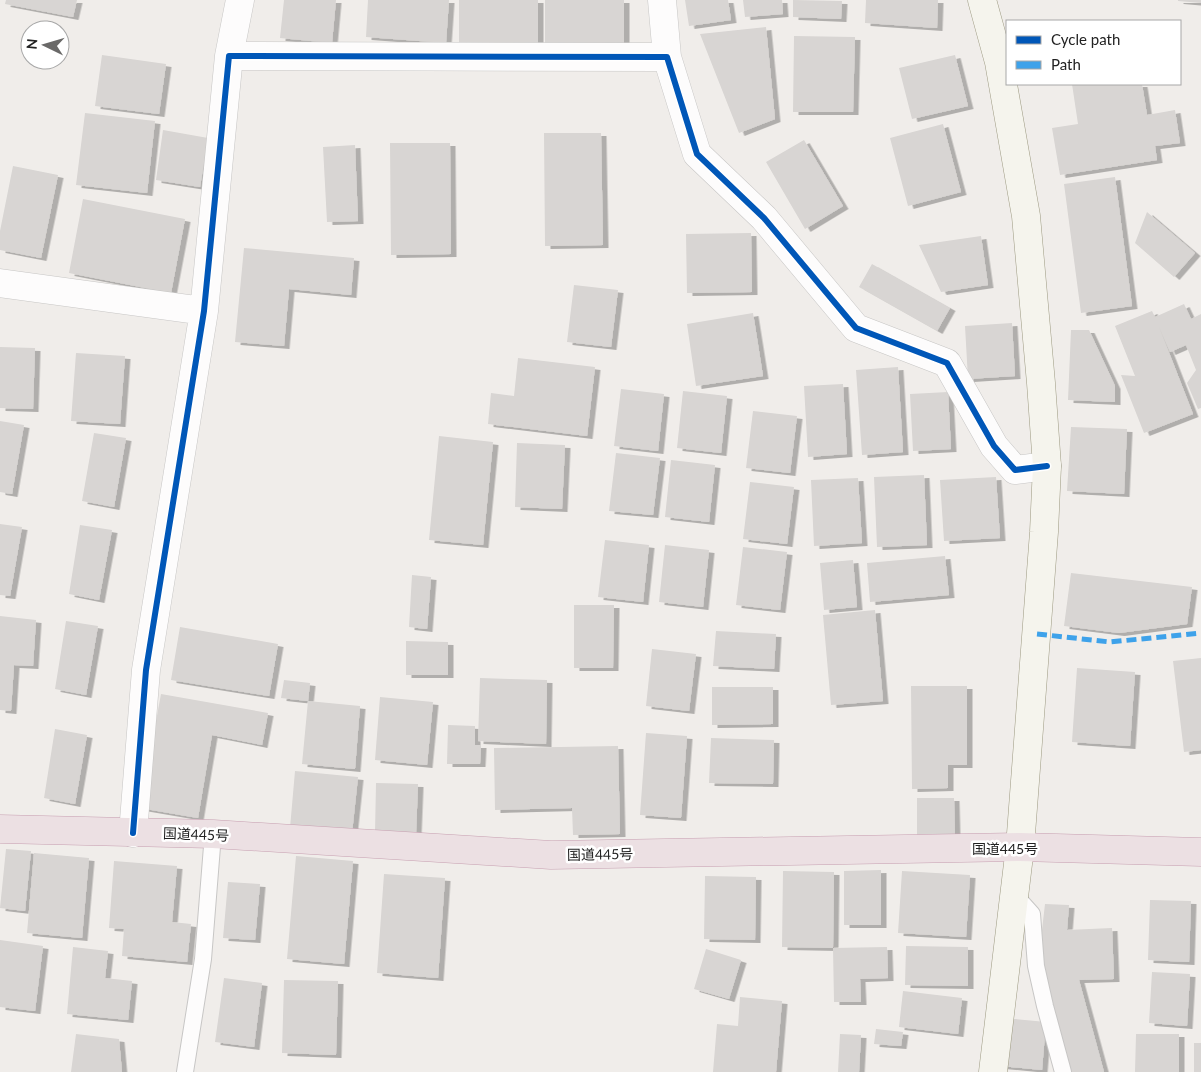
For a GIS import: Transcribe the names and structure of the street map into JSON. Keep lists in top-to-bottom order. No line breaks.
{"streets":{"highway":["国道445号"]},"legend":["Cycle path","Path"],"north":"left"}
